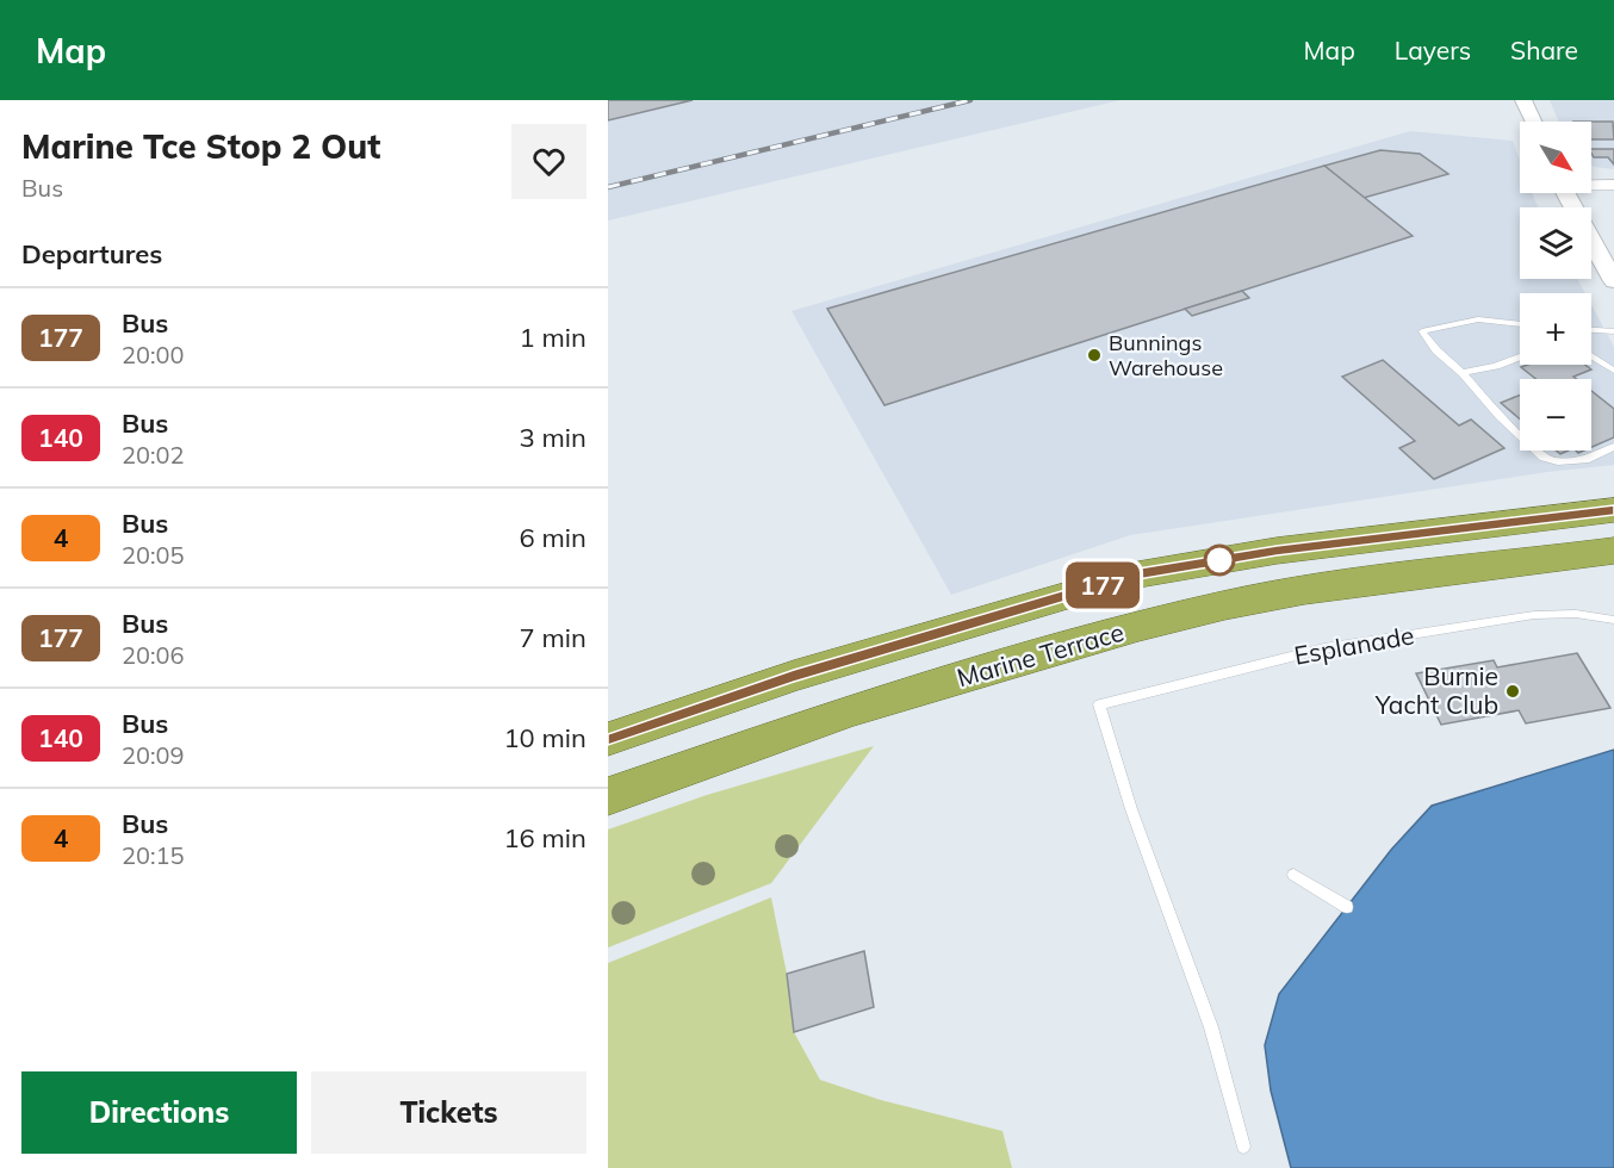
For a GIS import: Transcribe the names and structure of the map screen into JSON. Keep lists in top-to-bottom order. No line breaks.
{"streets":{"highway":["Marine Terrace"],"lane":["Esplanade"]},"places":["Bunnings Warehouse","Burnie Yacht Club"],"lines":["bus line 177"],"north":"bottom right","page":{"header":"Map","nav":["Map","Layers","Share"],"heading":[["Marine Tce Stop 2 Out","Bus"],"Departures"],"on_map":"177","map_buttons":["+","−"],"list":[{"mark":"177","name":"Bus","note":"20:00","value":"1 min"},{"mark":"140","name":"Bus","note":"20:02","value":"3 min"},{"mark":"4","name":"Bus","note":"20:05","value":"6 min"},{"mark":"177","name":"Bus","note":"20:06","value":"7 min"},{"mark":"140","name":"Bus","note":"20:09","value":"10 min"},{"mark":"4","name":"Bus","note":"20:15","value":"16 min"}],"buttons":["Directions","Tickets"]}}
